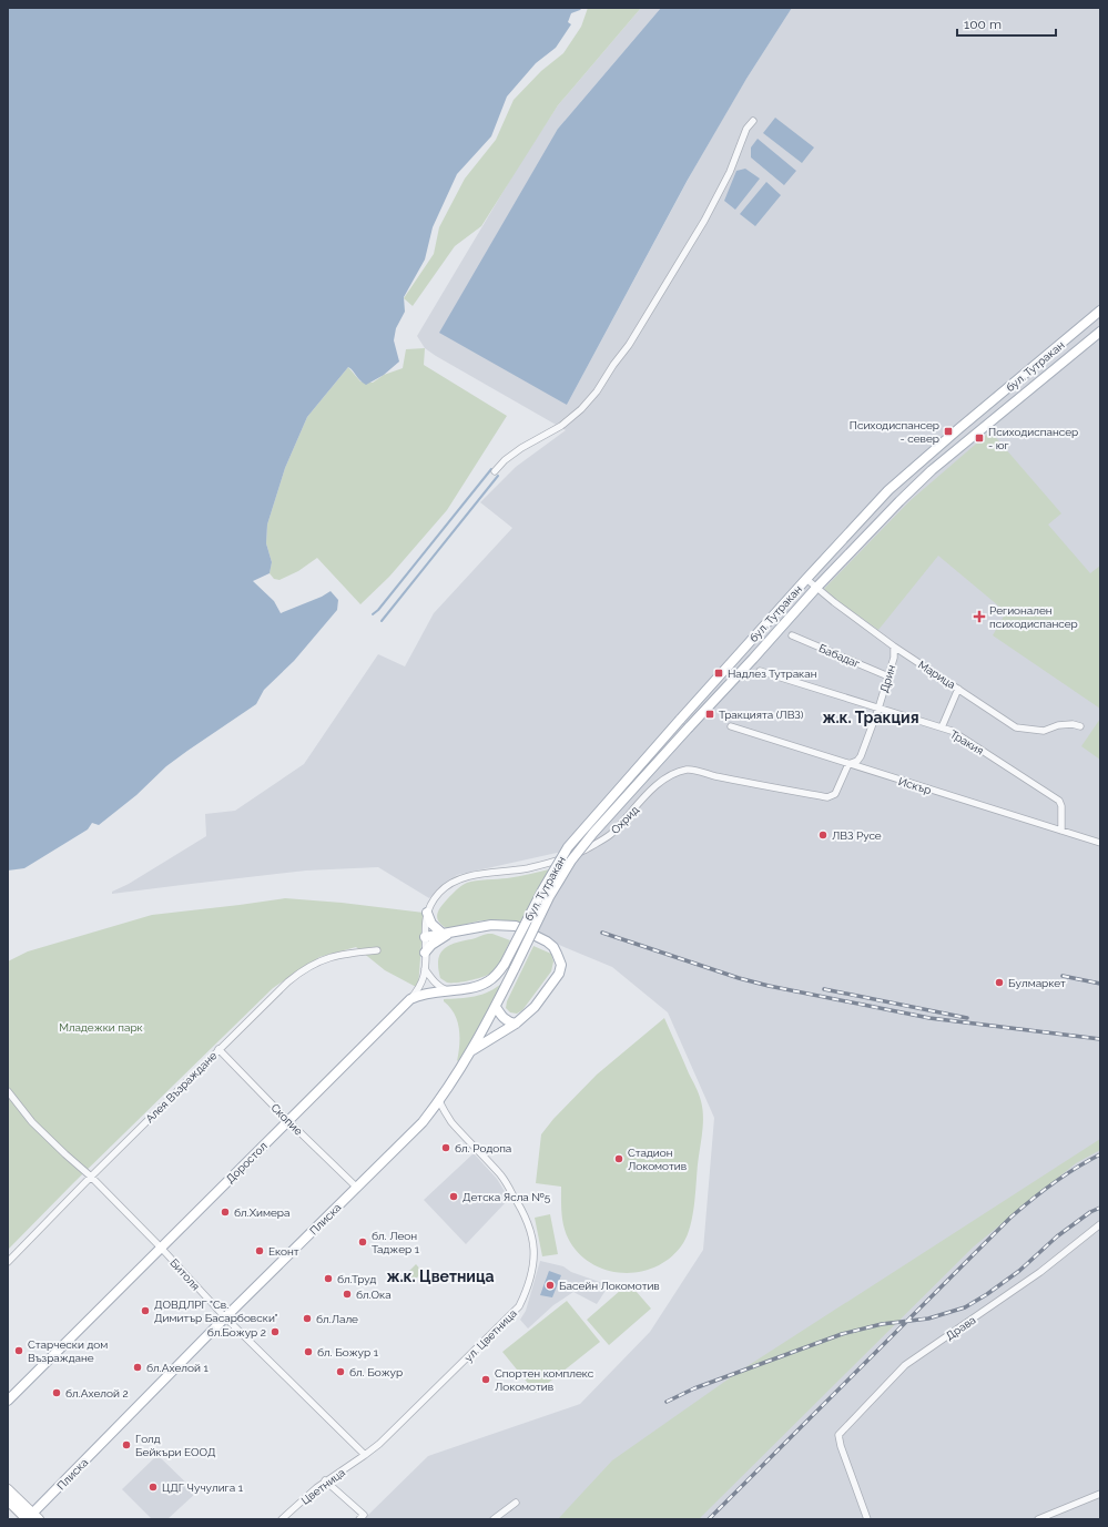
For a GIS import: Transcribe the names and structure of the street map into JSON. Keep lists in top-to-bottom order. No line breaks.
{"streets":{"main road":["бул. Тутракан","Доростол","Плиска"],"street":["Бабадаг","Марица","Дрин","Тракия","Искър","Охрид","Алея Възраждане","Скопие","Битоля","Драва","ул. Цветница","Цветница"]},"crossings":[["бул. Тутракан","Марица"],["бул. Тутракан","Доростол"],["бул. Тутракан","Плиска"],["Бабадаг","Дрин"],["Марица","Дрин"],["Дрин","Тракия"],["Дрин","Искър"],["Дрин","Охрид"],["Тракия","Искър"],["Охрид","Доростол"],["Алея Възраждане","Скопие"],["Алея Възраждане","Битоля"],["Скопие","Доростол"],["Скопие","Плиска"],["Доростол","Битоля"],["Плиска","Битоля"],["Плиска","ул. Цветница"],["Битоля","ул. Цветница"],["Битоля","Цветница"],["ул. Цветница","Цветница"]],"districts":["ж.к. Тракция","ж.к. Цветница"],"parks":["Младежки парк"],"places":{"transit":["Психодиспансер - север","Психодиспансер - юг","Надлез Тутракан","Тракцията (ЛВЗ)"],"health":["Регионален психодиспансер"],"other":["ЛВЗ Русе","Булмаркет","бл. Родопа","Стадион Локомотив","Детска Ясла №5","бл.Химера","бл. Леон Таджер 1","Еконт","бл.Труд","Басейн Локомотив","бл.Ока","ДОВДЛРГ \"Св. Димитър Басарбовски\"","бл.Лале","бл.Божур 2","Старчески дом Възраждане","бл. Божур 1","бл.Ахелой 1","бл. Божур","Спортен комплекс Локомотив","бл.Ахелой 2","Голд Бейкъри ЕООД","ЦДГ Чучулига 1"]},"scale_bar":"100 m"}
